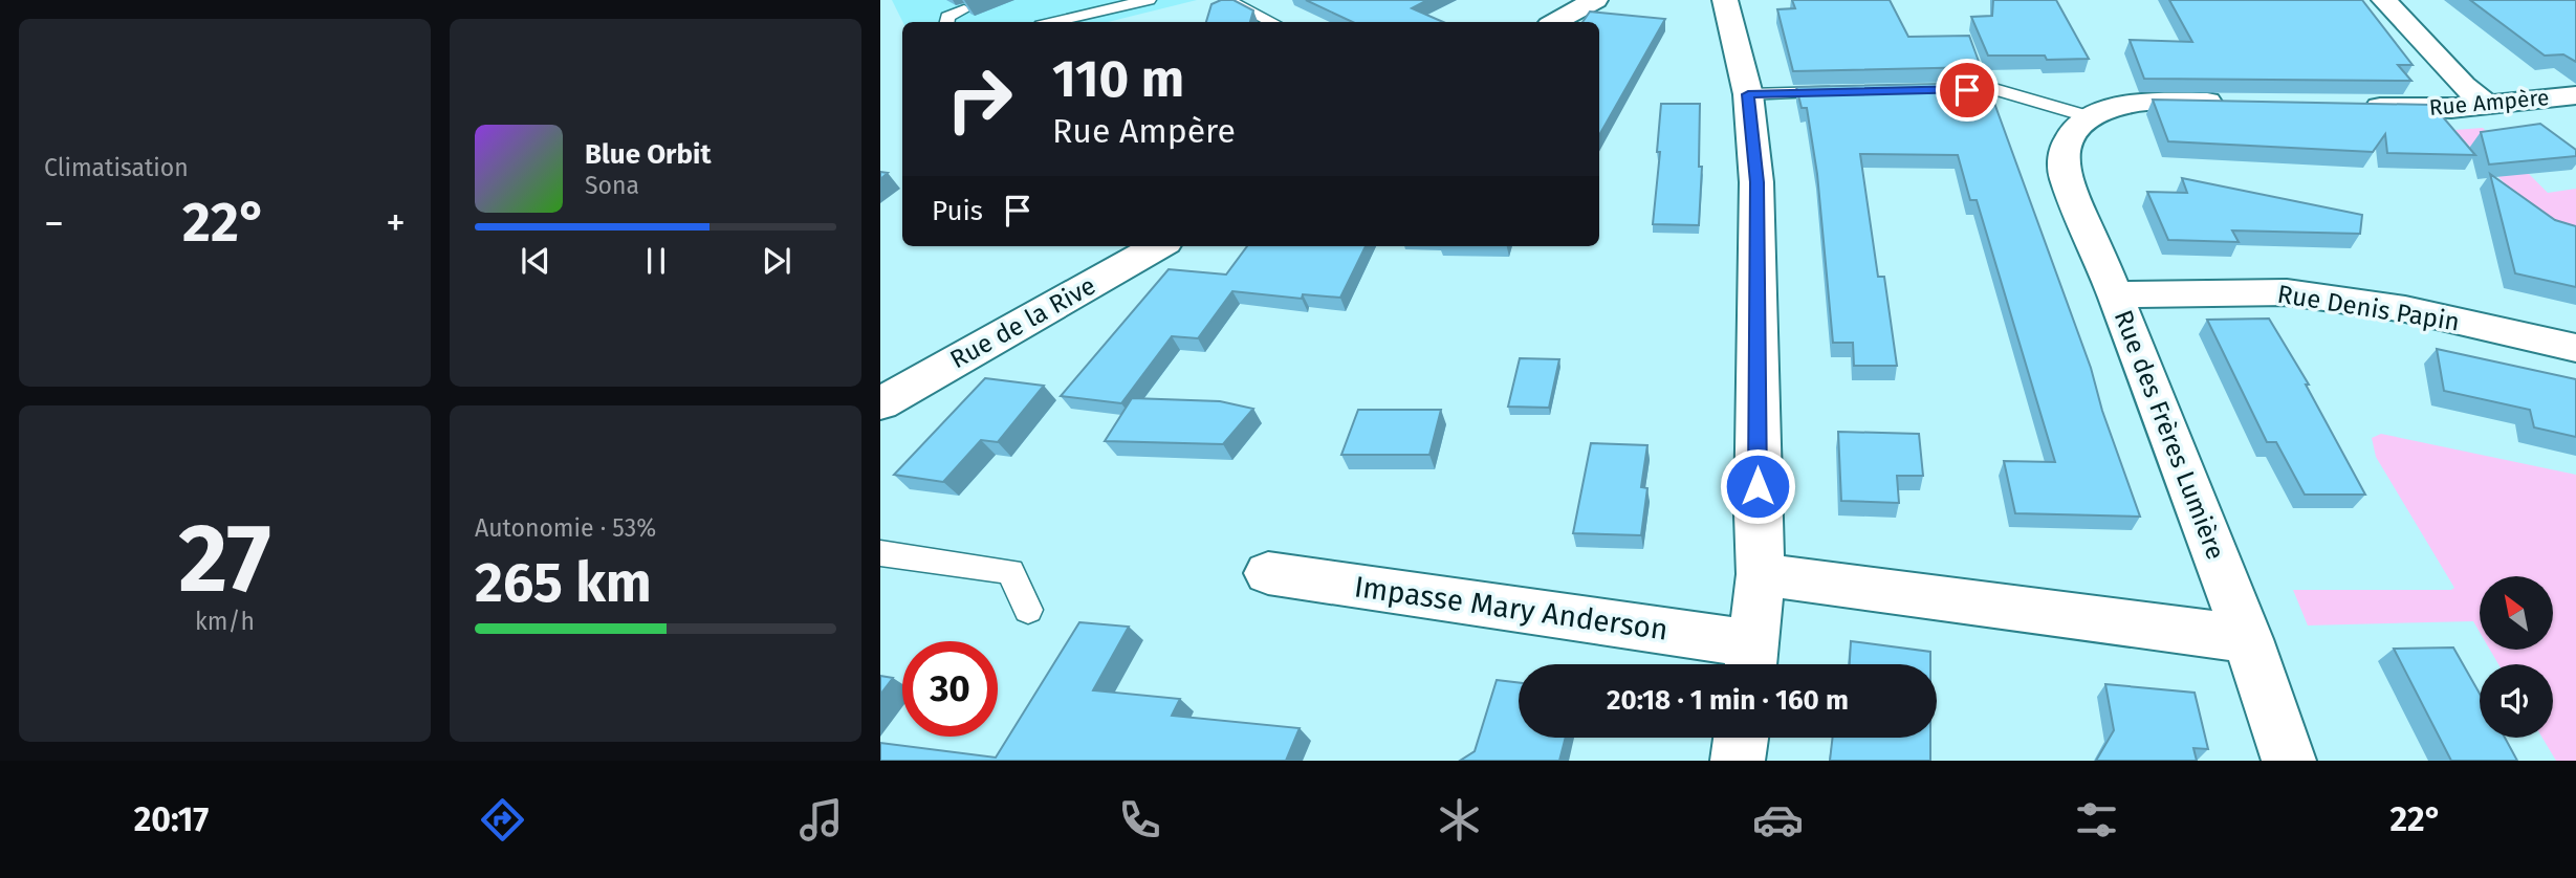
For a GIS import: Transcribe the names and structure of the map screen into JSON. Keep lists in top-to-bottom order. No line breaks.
{"streets":{"street":["Rue Ampère","Rue Denis Papin","Rue de la Rive","Rue des Frères Lumière","Impasse Mary Anderson"]},"crossings":[["Rue Denis Papin","Rue des Frères Lumière"]],"north":"top left","page":{"tile":["Climatisation",["27","km/h"],["Autonomie · 53%","265 km"]],"turn":["110 m","Rue Ampère"],"song":["Blue Orbit","Sona"],"then":"Puis","heat":["−","22°","+"],"limit":"30","trip":"20:18 · 1 min · 160 m","tabs":["20:17","22°"]}}
